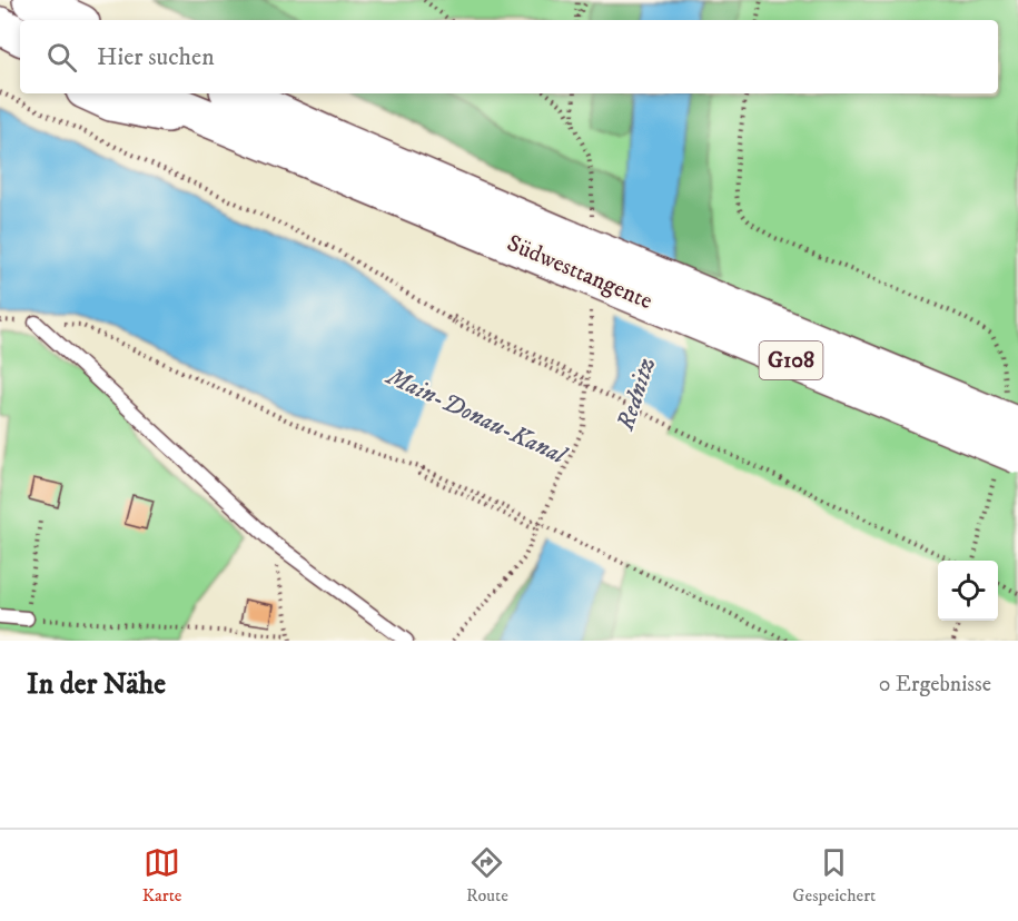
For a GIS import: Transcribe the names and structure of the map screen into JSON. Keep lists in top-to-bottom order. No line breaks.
{"streets":{"highway":["Südwesttangente","G108"]},"water":["Rednitz","Main-Donau-Kanal"],"page":{"search":"Hier suchen","heading":["In der Nähe","0 Ergebnisse"],"nav":["Karte","Route","Gespeichert"]}}
